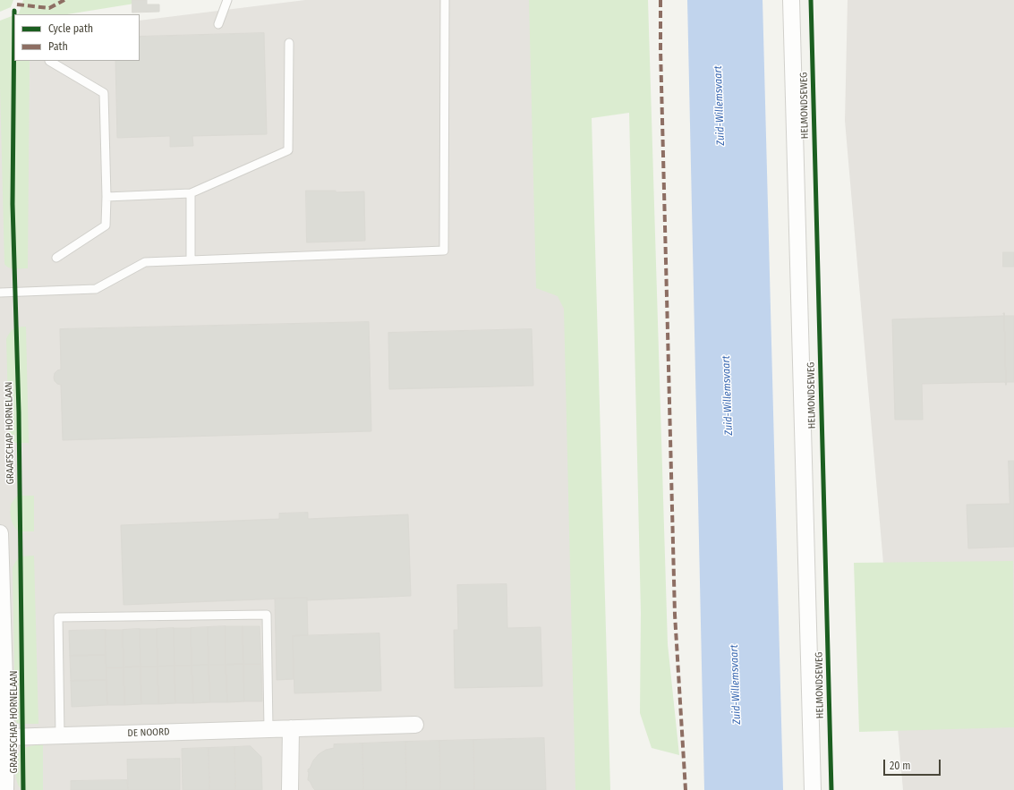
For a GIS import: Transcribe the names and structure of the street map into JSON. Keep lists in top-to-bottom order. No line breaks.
{"streets":{"street":["HELMONDSEWEG","GRAAFSCHAP HORNELAAN","DE NOORD"]},"crossings":[["GRAAFSCHAP HORNELAAN","DE NOORD"]],"water":["Zuid-Willemsvaart"],"legend":["Cycle path","Path"],"scale_bar":"20 m"}
